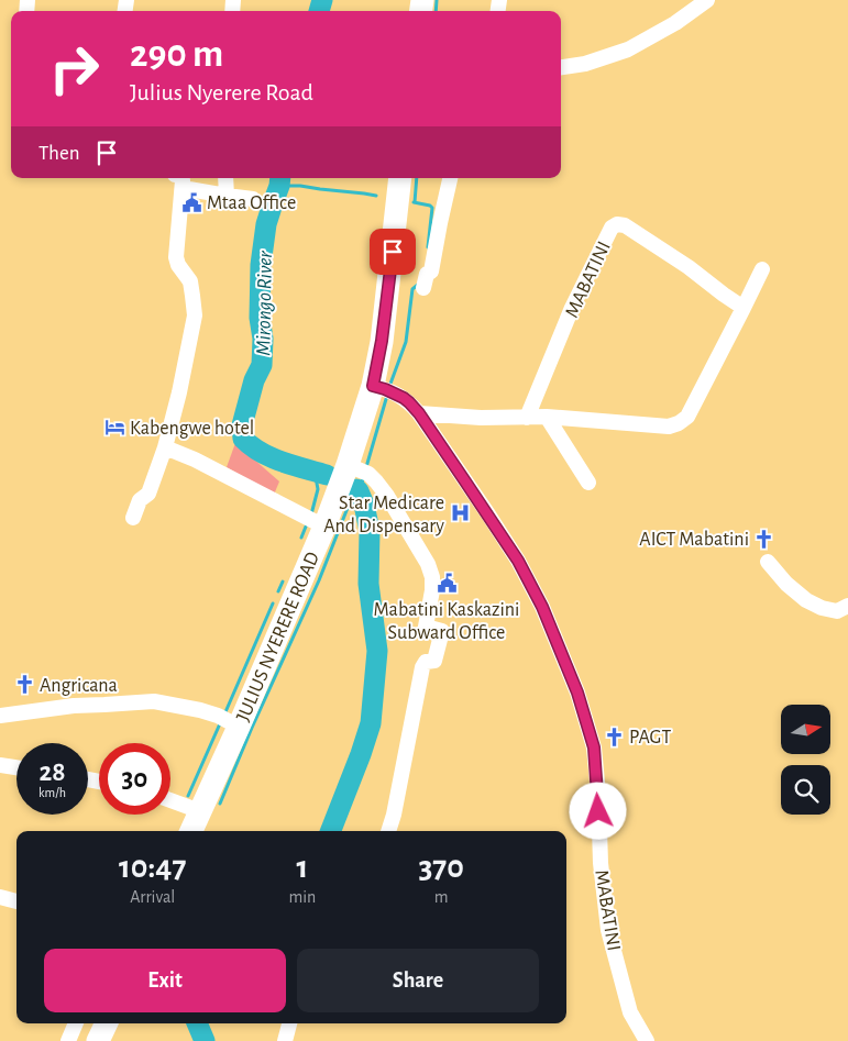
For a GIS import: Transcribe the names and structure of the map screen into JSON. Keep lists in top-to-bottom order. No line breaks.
{"streets":{"highway":["JULIUS NYERERE ROAD"],"street":["MABATINI"]},"crossings":[["MABATINI","JULIUS NYERERE ROAD"]],"water":["Mirongo River"],"places":{"public building":["Mtaa Office","Mabatini Kaskazini Subward Office"],"hotel":["Kabengwe hotel"],"hospital":["Star Medicare And Dispensary"],"church":["AICT Mabatini","Angricana","PAGT"]},"north":"right","page":{"turn":["290 m","Julius Nyerere Road"],"then":"Then","speed":"28 km/h","limit":"30","eta":["10:47","Arrival","1","min","370","m"],"buttons":["Exit","Share"]}}
